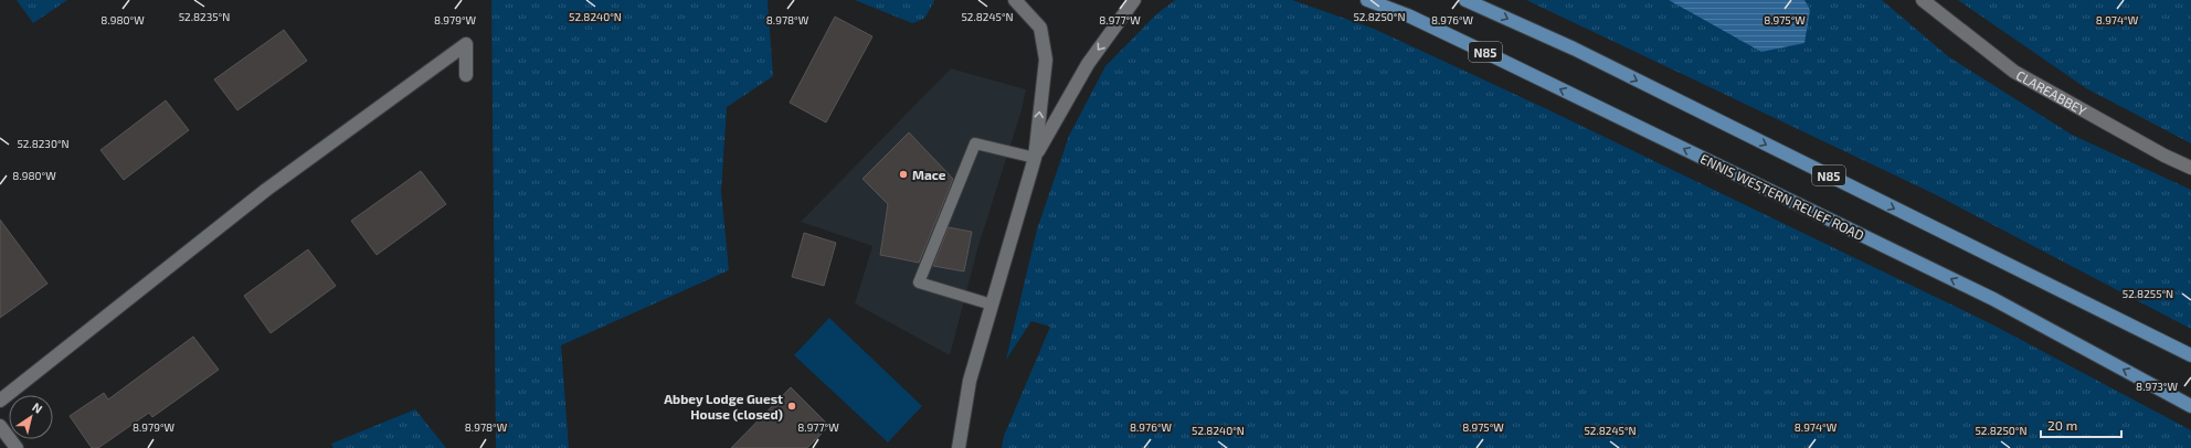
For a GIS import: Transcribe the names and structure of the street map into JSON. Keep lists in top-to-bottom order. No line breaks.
{"streets":{"main road":["N85","ENNIS WESTERN RELIEF ROAD"],"street":["CLAREABBEY"]},"places":["Mace","Abbey Lodge Guest House (closed)"],"scale_bar":"20 m","north":"top right","coordinates":["52.8250°N","52.8235°N","52.8240°N","52.8245°N","8.980°W","8.979°W","8.978°W","8.977°W","8.976°W","8.975°W","8.974°W","52.8230°N","52.8255°N","8.973°W"]}
